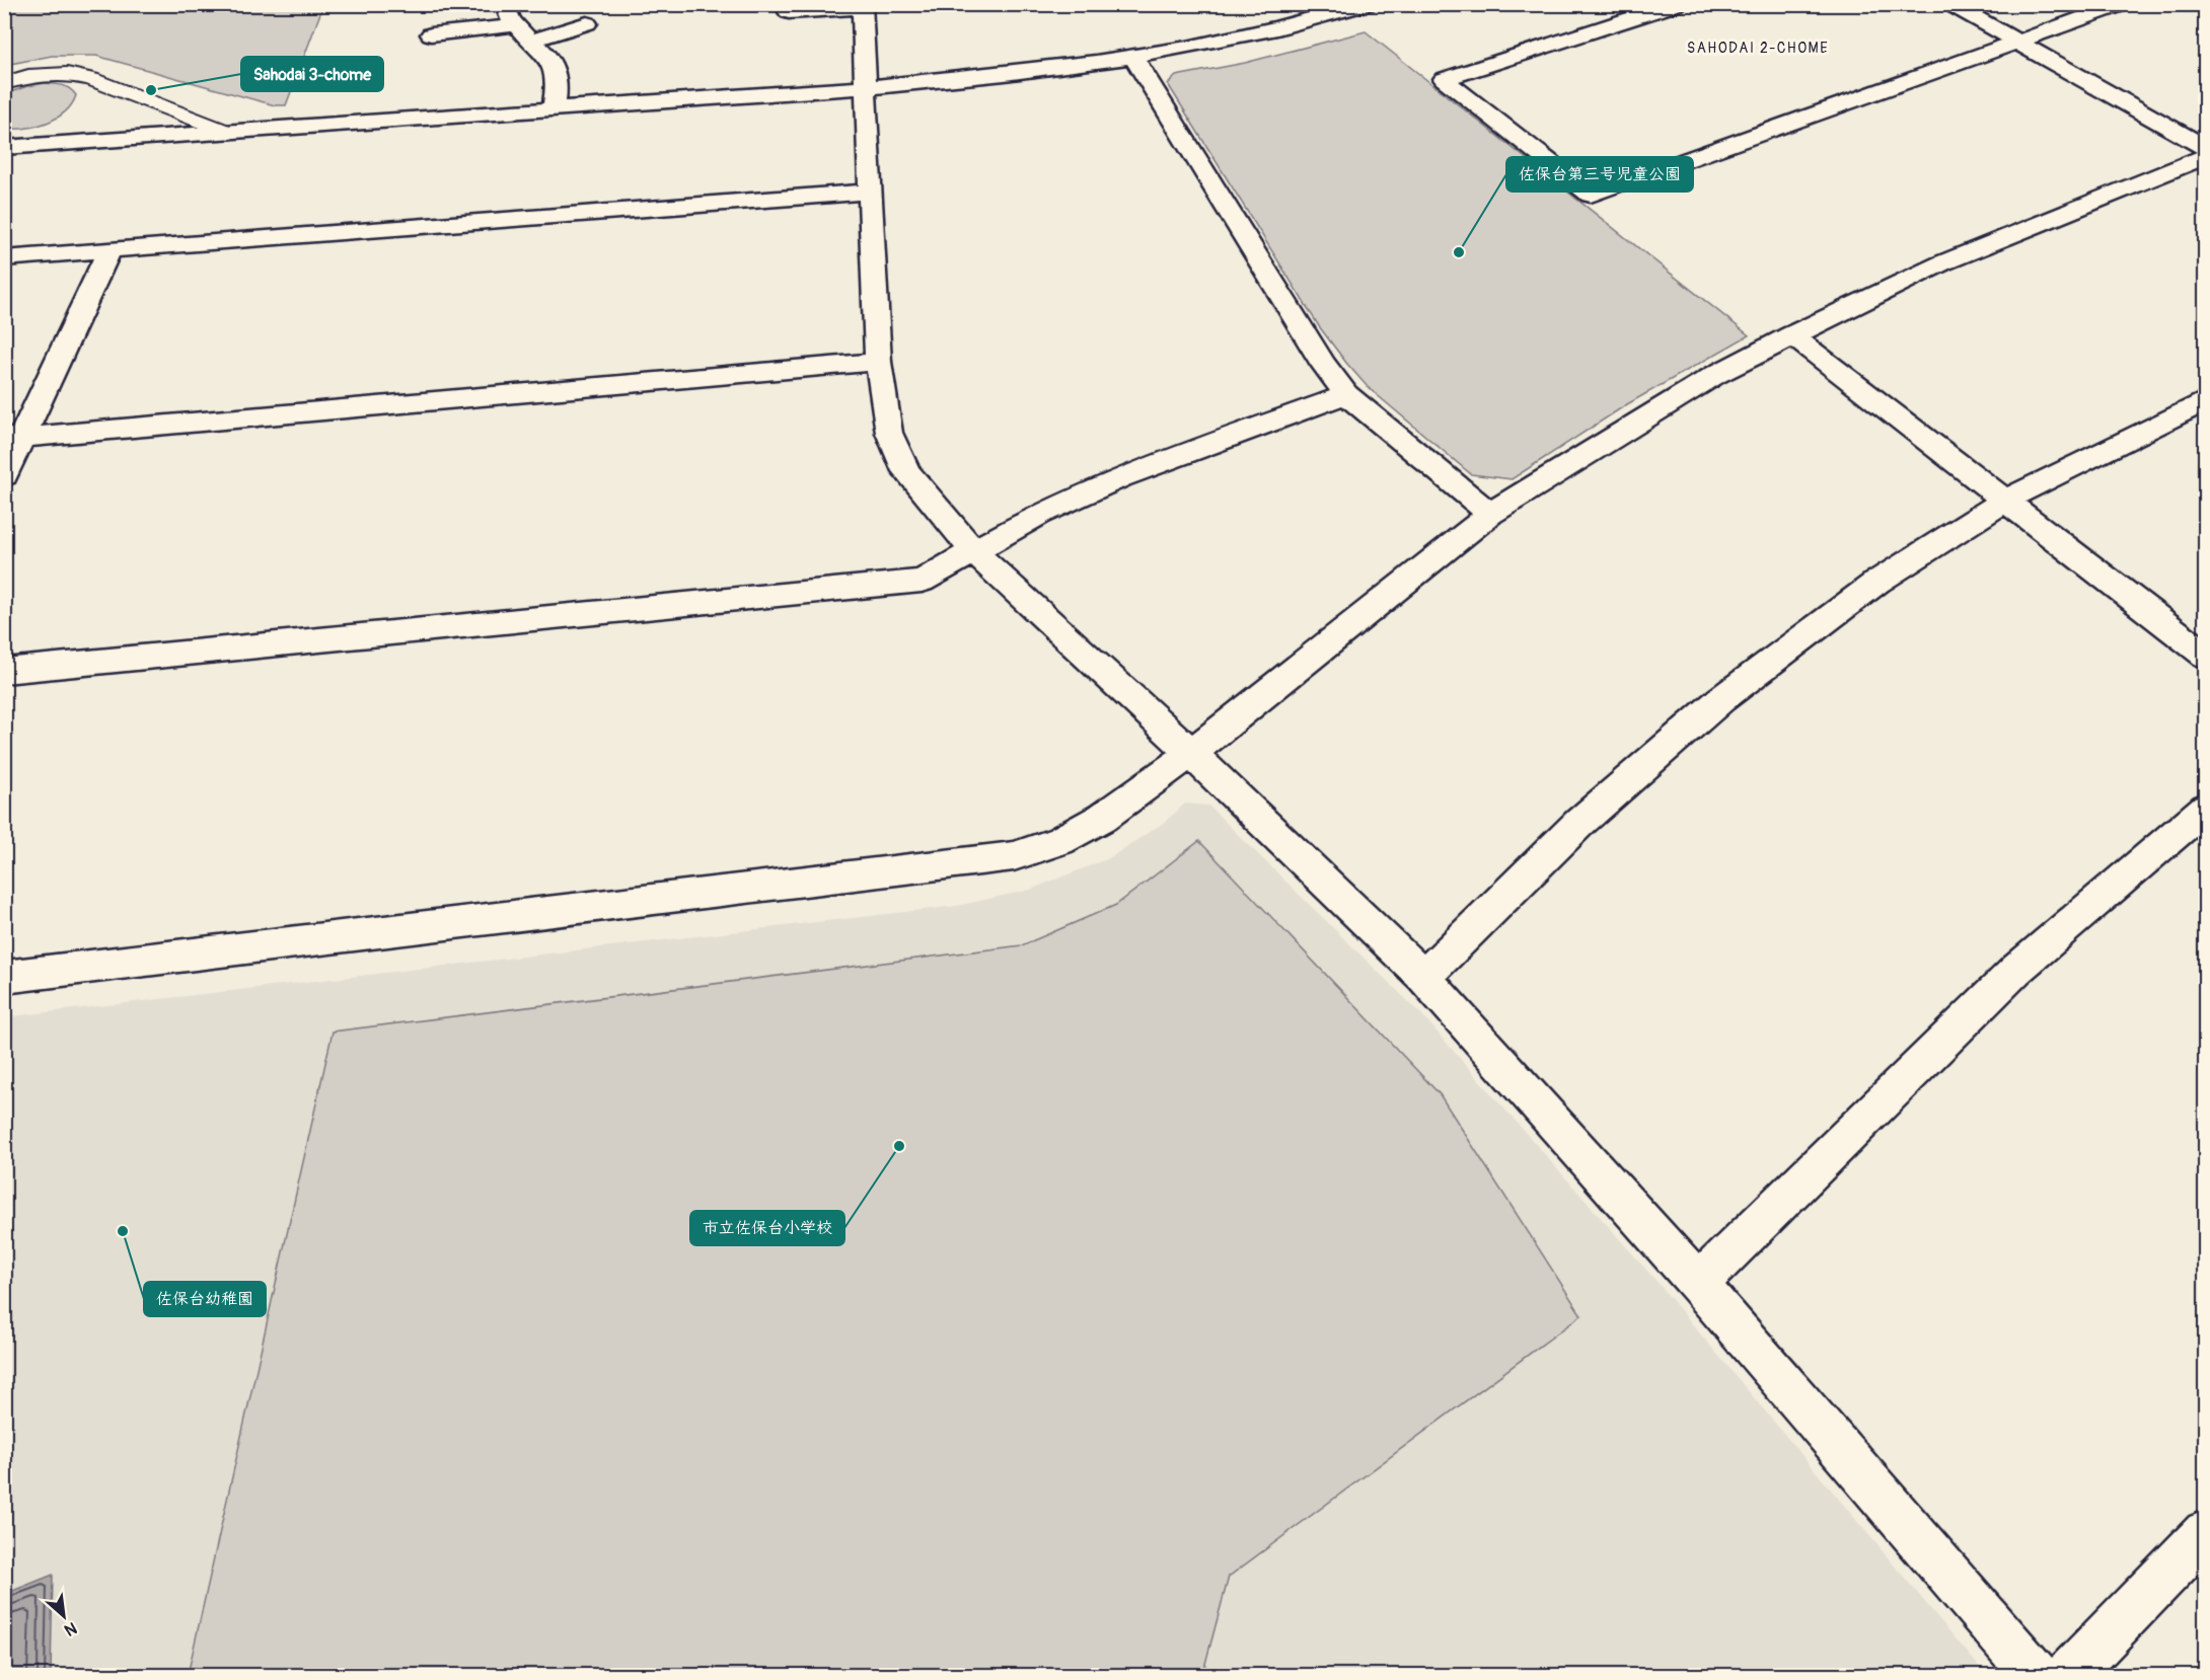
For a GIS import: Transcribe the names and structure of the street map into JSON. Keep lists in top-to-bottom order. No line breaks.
{"districts":["SAHODAI 2-CHOME"],"places":["Sahodai 3-chome","佐保台第三号児童公園","市立佐保台小学校","佐保台幼稚園"],"north":"bottom right"}
